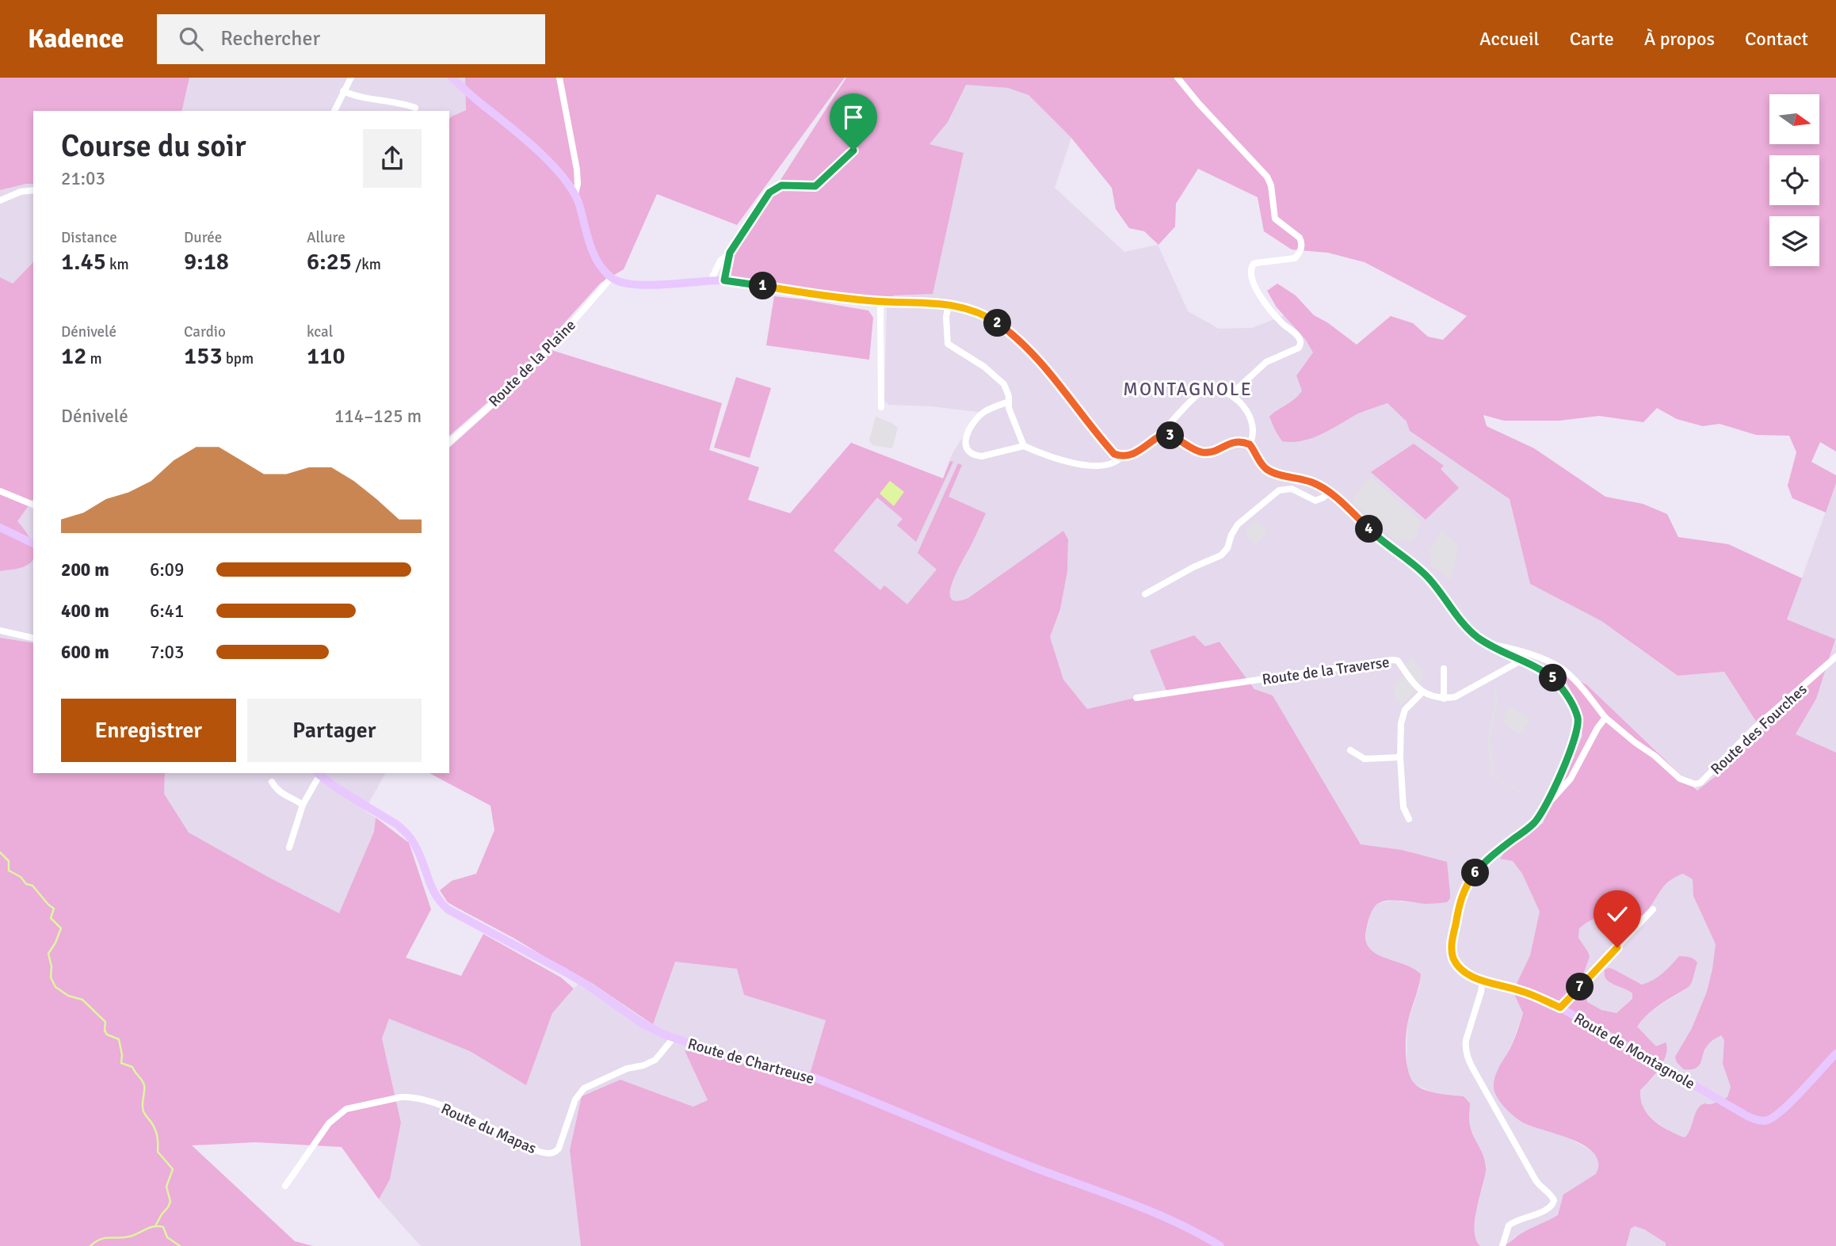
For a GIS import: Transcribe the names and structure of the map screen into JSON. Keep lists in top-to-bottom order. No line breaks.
{"streets":{"street":["Route de la Plaine","Route de la Traverse","Route des Fourches","Route de Montagnole","Route de Chartreuse","Route du Mapas"]},"crossings":[["Route de Chartreuse","Route du Mapas"]],"districts":["MONTAGNOLE"],"north":"right","page":{"header":"Kadence","search":"Rechercher","nav":["Accueil","Carte","À propos","Contact"],"heading":["Course du soir","21:03"],"stats":[["Distance","1.45 km"],["Durée","9:18"],["Allure","6:25 /km"],["Dénivelé","12 m"],["Cardio","153 bpm"],["kcal","110"]],"pins":["1","2","3","4","5","6","7"],"chart":["Dénivelé","114–125 m"],"list":[{"name":"200 m","note":"6:09"},{"name":"400 m","note":"6:41"},{"name":"600 m","note":"7:03"}],"buttons":["Enregistrer","Partager"]}}
